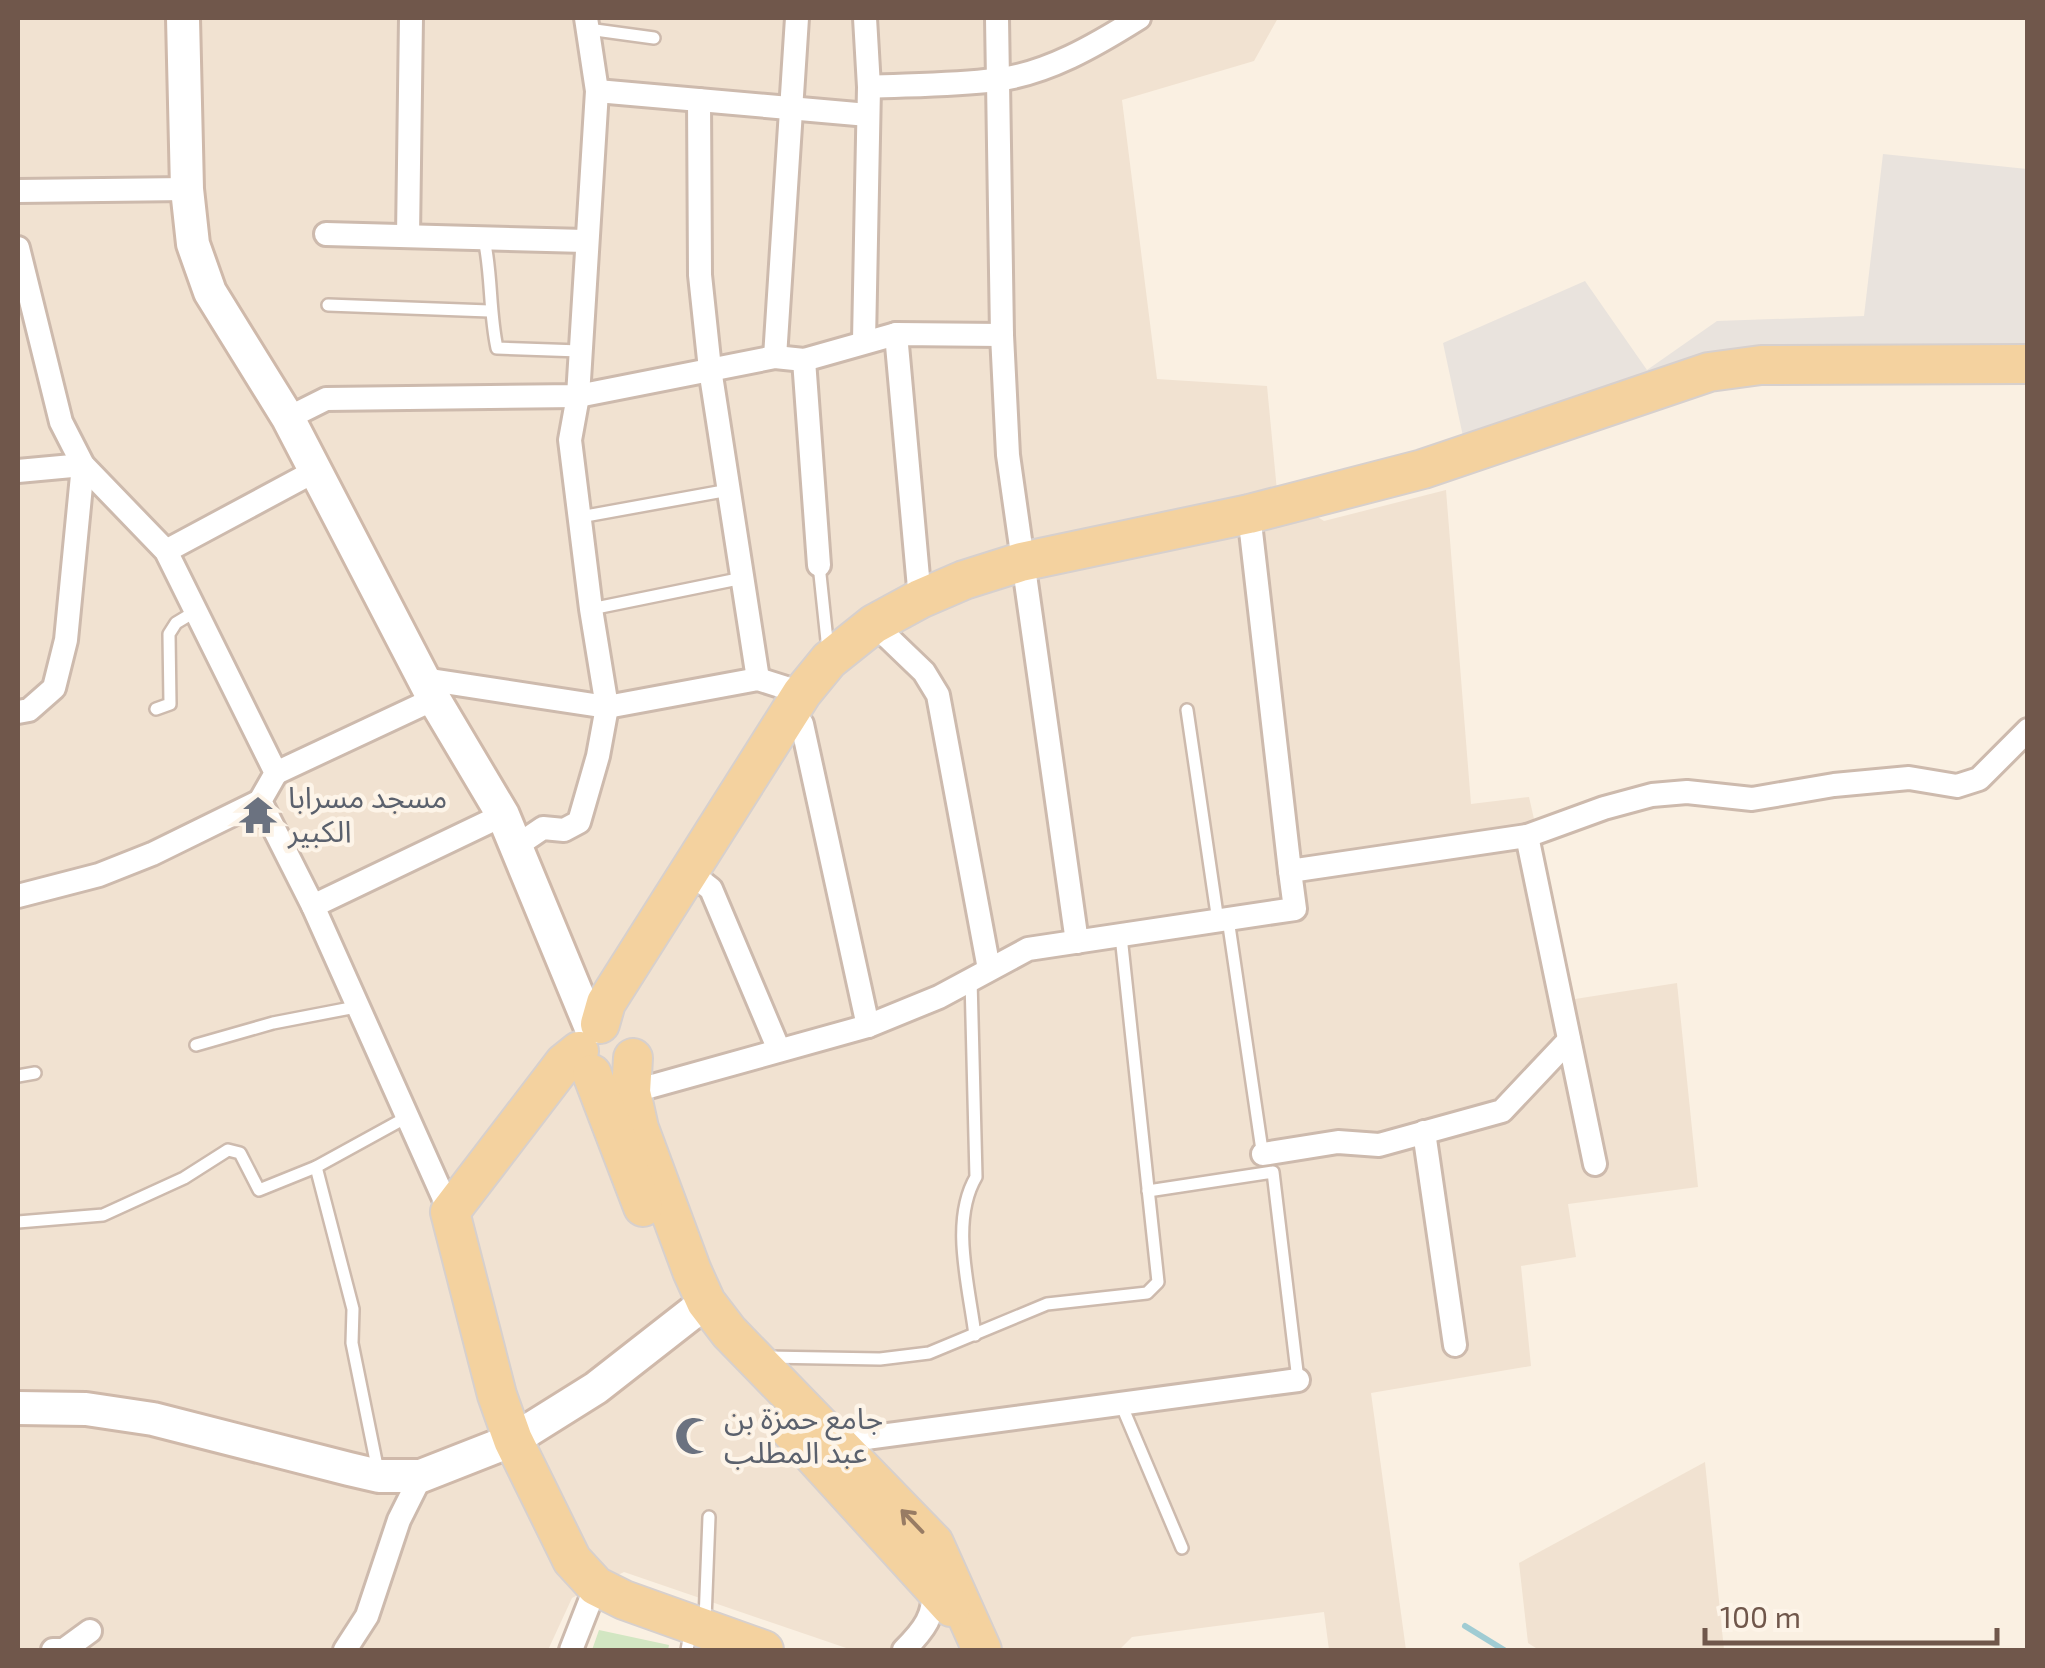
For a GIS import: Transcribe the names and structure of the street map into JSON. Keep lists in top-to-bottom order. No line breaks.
{"places":{"temple":["مسجد مسرابا الكبير"],"mosque":["جامع حمزة بن عبد المطلب"]},"scale_bar":"100 m"}
